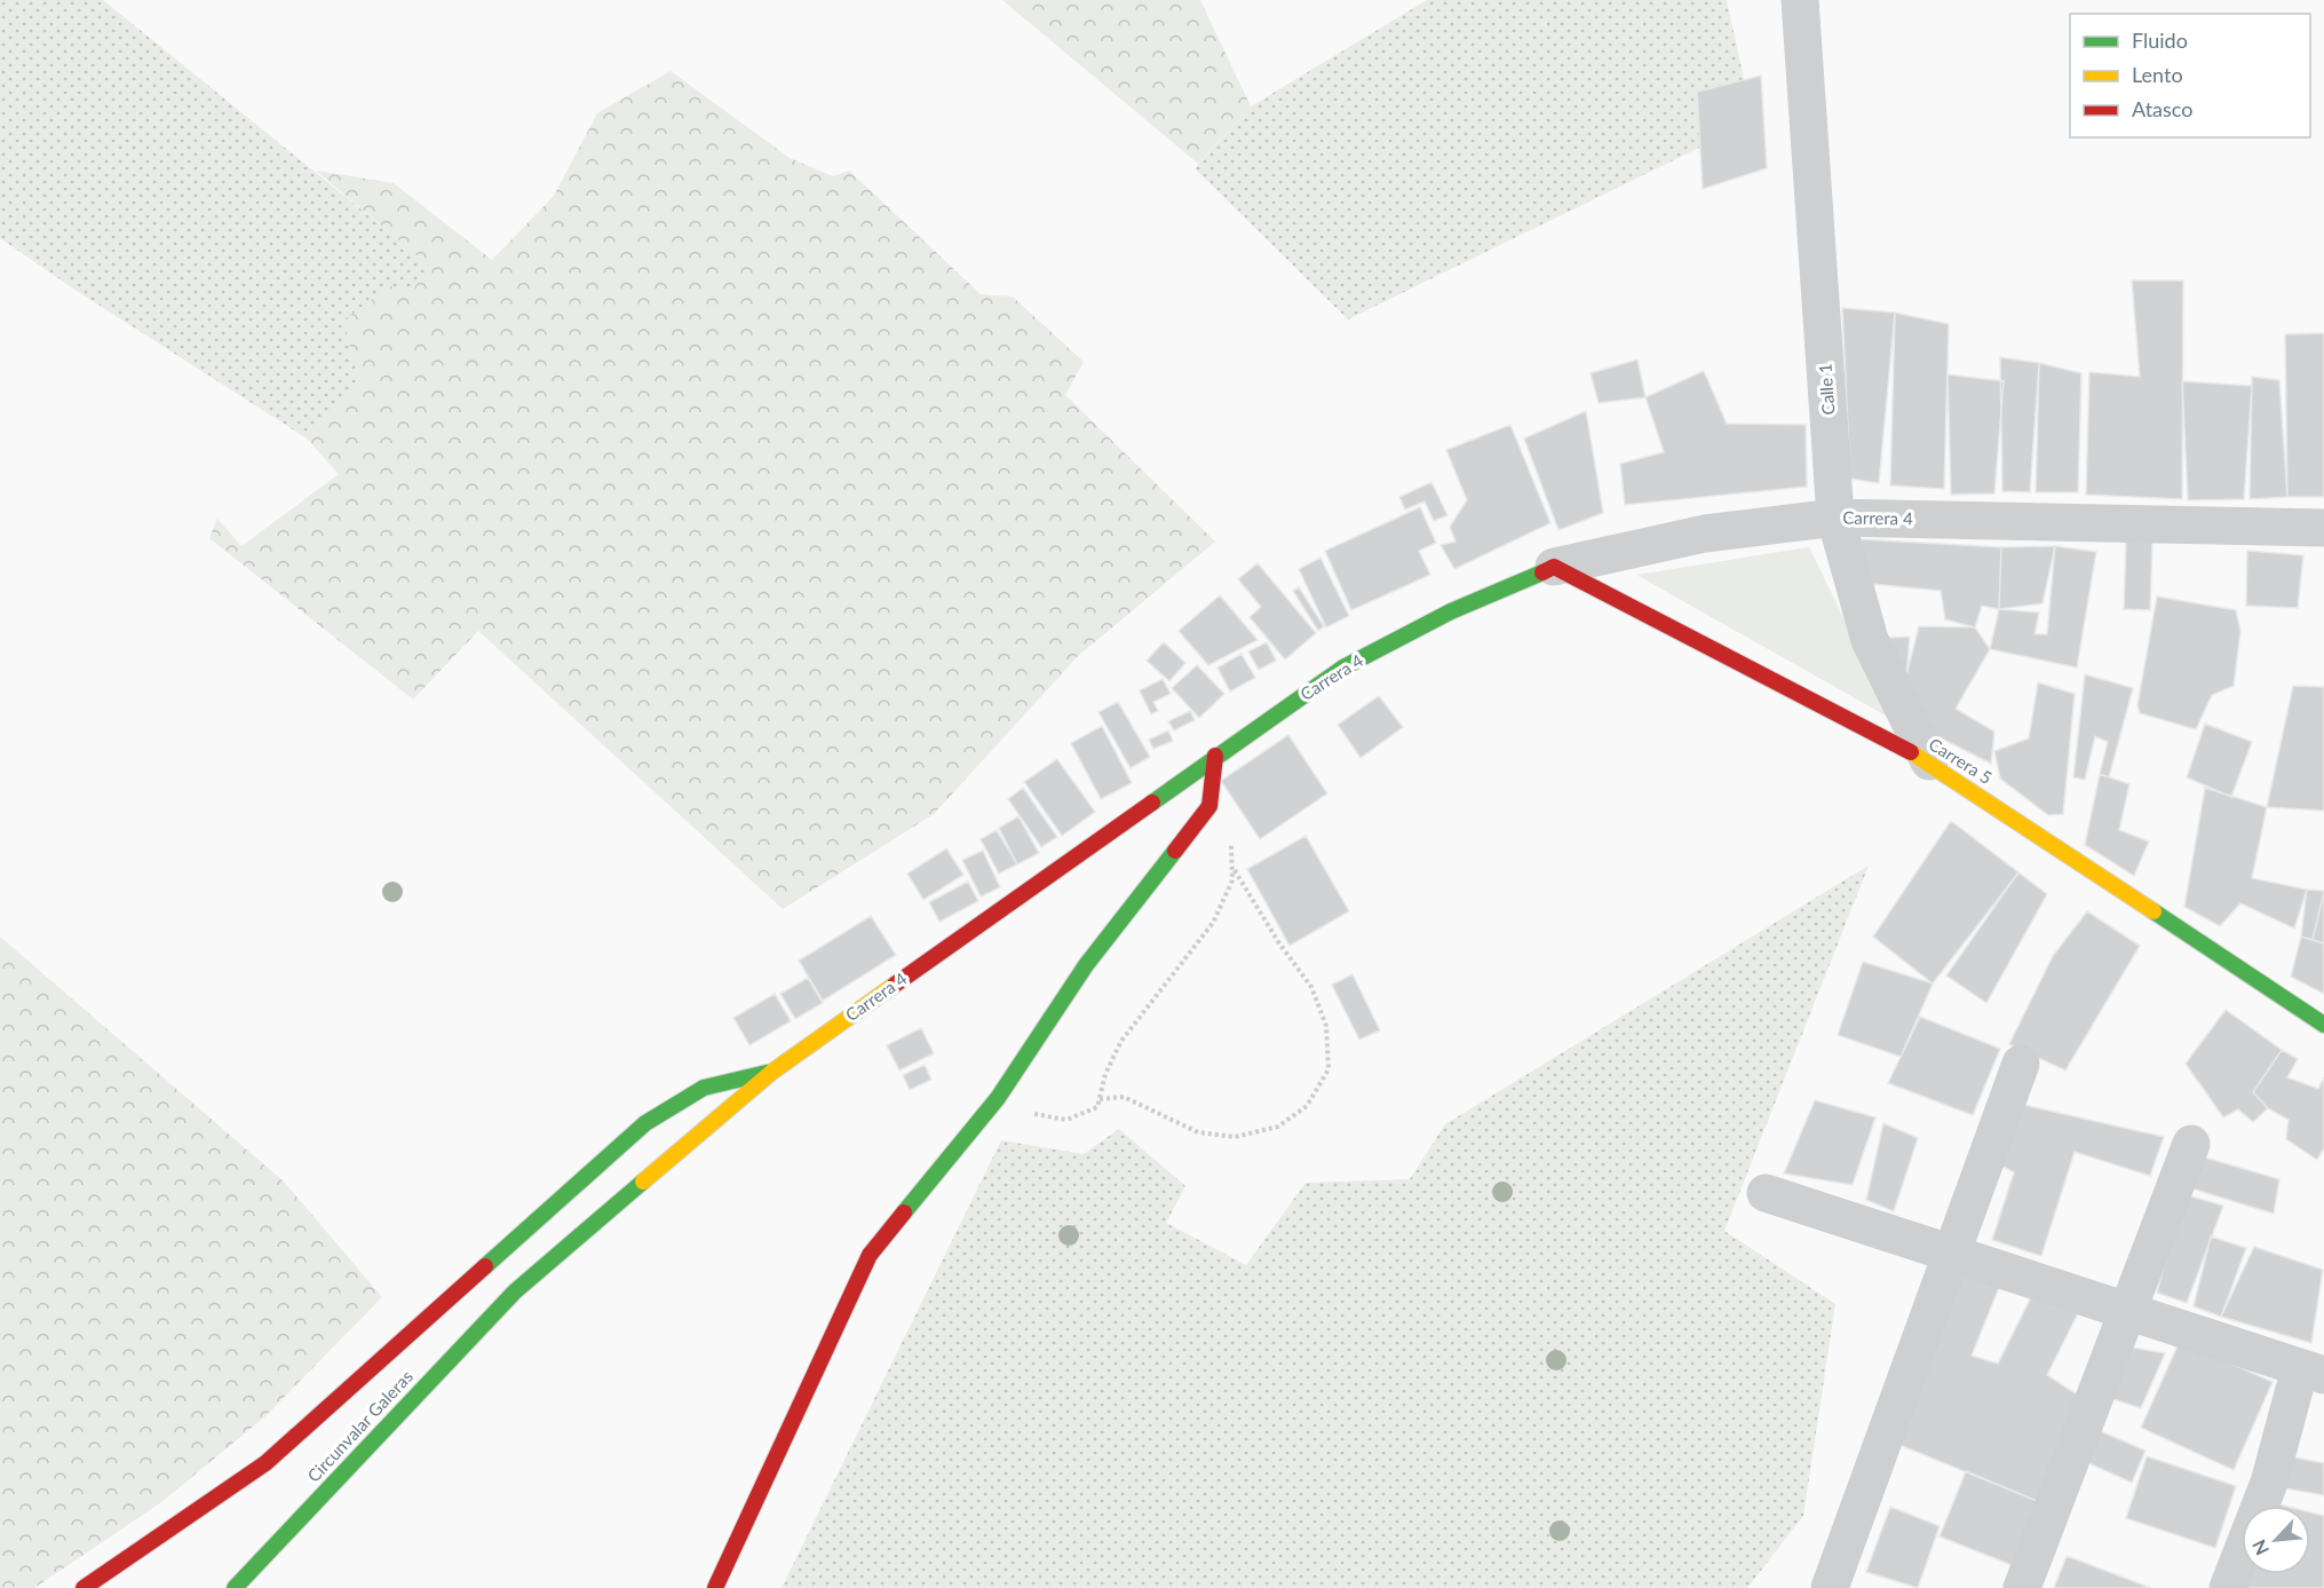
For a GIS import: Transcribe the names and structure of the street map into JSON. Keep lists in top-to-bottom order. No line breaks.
{"streets":{"main road":["Carrera 4","Carrera 5","Circunvalar Galeras"],"street":["Calle 1"]},"crossings":[["Calle 1","Carrera 4"],["Calle 1","Carrera 5"],["Carrera 4","Carrera 5"],["Carrera 4","Circunvalar Galeras"]],"legend":["Fluido","Lento","Atasco"],"north":"bottom left"}
